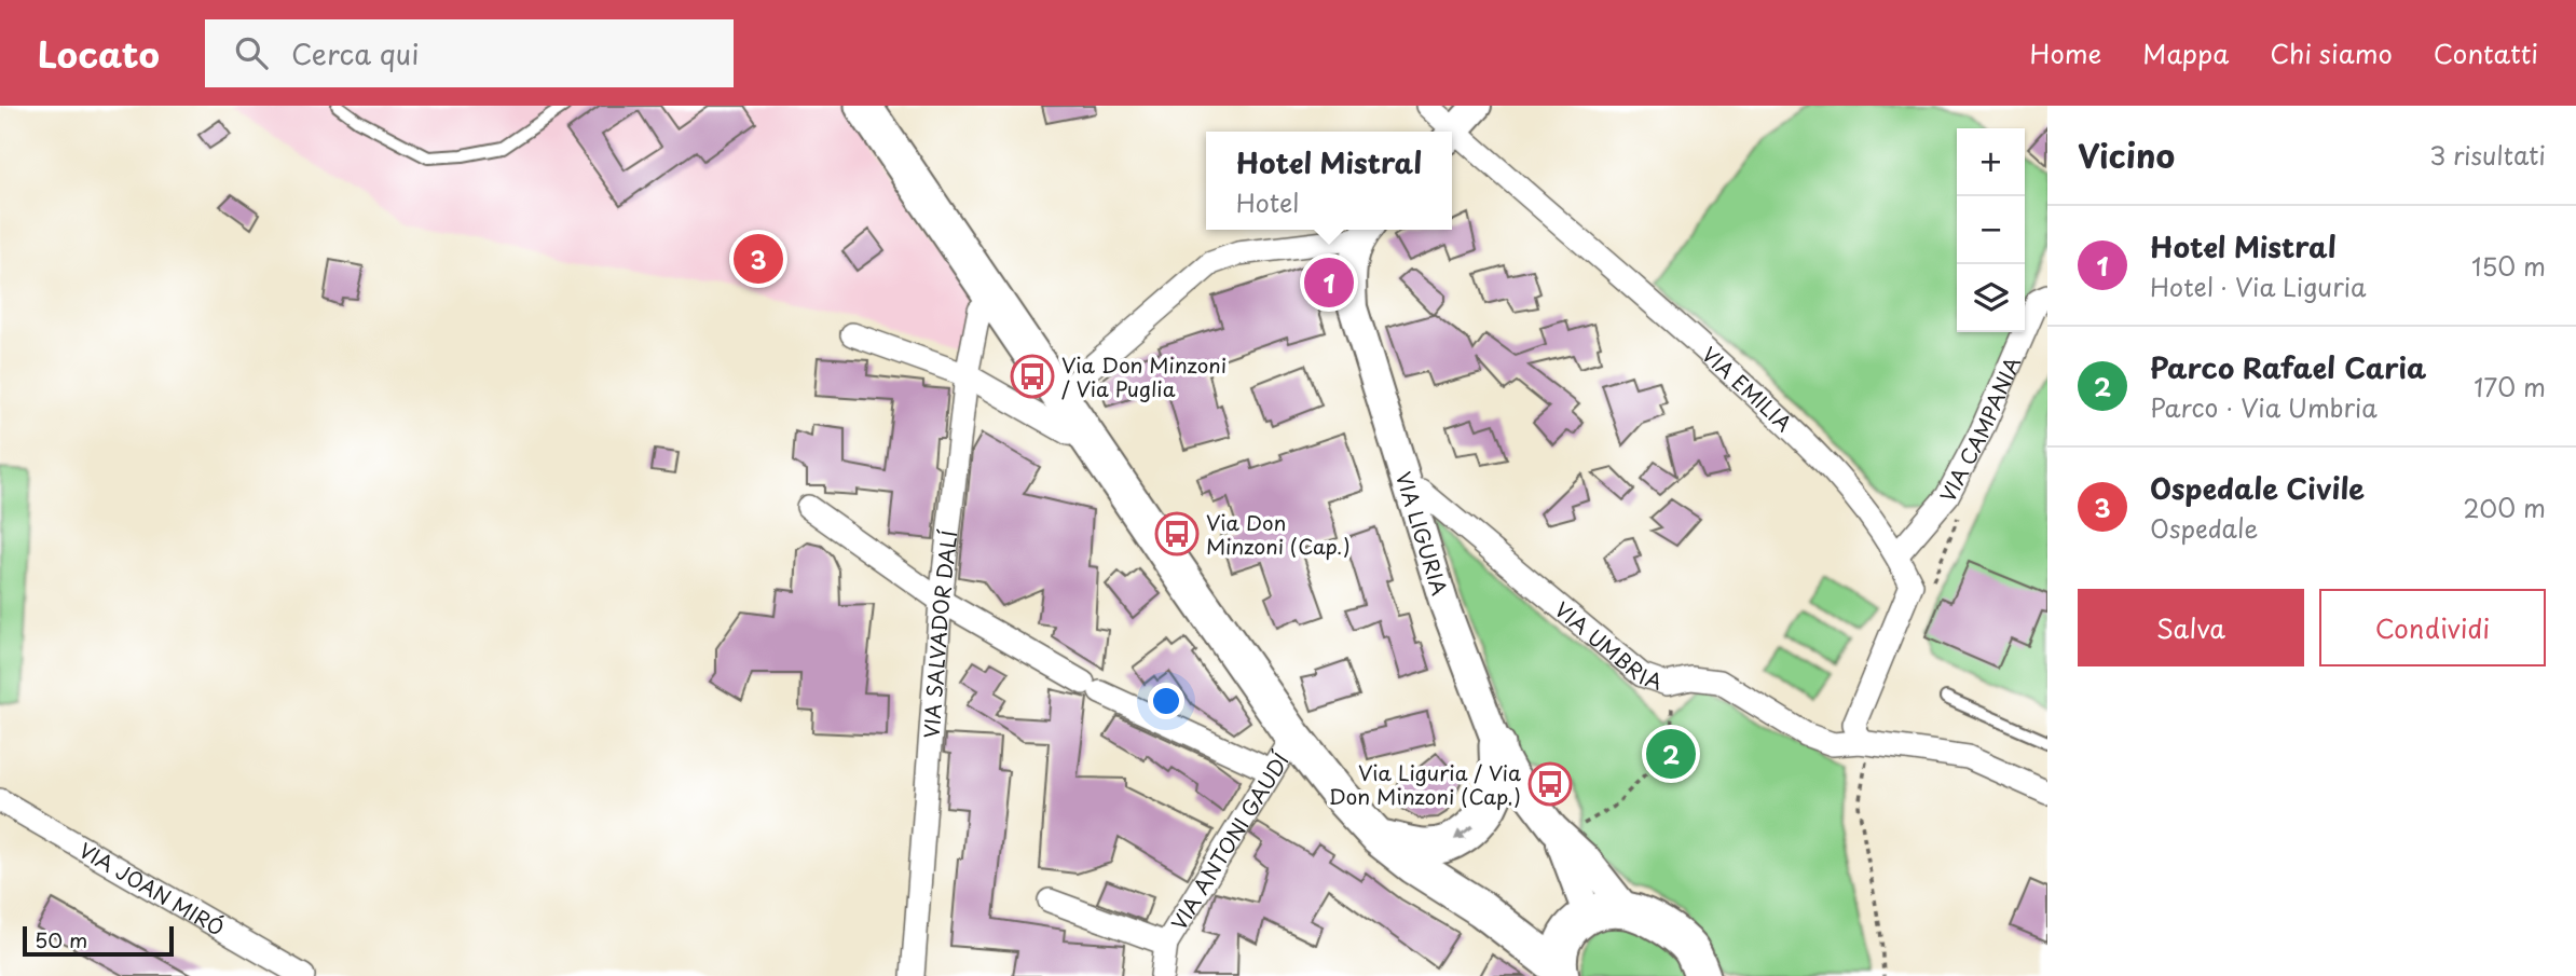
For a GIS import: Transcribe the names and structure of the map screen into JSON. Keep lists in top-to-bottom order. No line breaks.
{"streets":{"street":["VIA EMILIA","VIA CAMPANIA","VIA LIGURIA","VIA SALVADOR DALÍ","VIA UMBRIA","VIA ANTONI GAUDÍ","VIA JOAN MIRÓ"]},"crossings":[["VIA EMILIA","VIA CAMPANIA"],["VIA EMILIA","VIA UMBRIA"],["VIA LIGURIA","VIA UMBRIA"]],"places":{"bus stop":["Via Don Minzoni / Via Puglia","Via Don Minzoni (Cap.)","Via Liguria / Via Don Minzoni (Cap.)"]},"scale_bar":"50 m","page":{"header":"Locato","search":"Cerca qui","nav":["Home","Mappa","Chi siamo","Contatti"],"heading":["Vicino","3 risultati"],"map_buttons":["+","−"],"popup":["Hotel Mistral","Hotel"],"list":[{"mark":"1","name":"Hotel Mistral","note":"Hotel · Via Liguria","value":"150 m"},{"mark":"2","name":"Parco Rafael Caria","note":"Parco · Via Umbria","value":"170 m"},{"mark":"3","name":"Ospedale Civile","note":"Ospedale","value":"200 m"}],"pins":["3","1","2"],"buttons":["Salva","Condividi"],"scale":"50 m"}}
